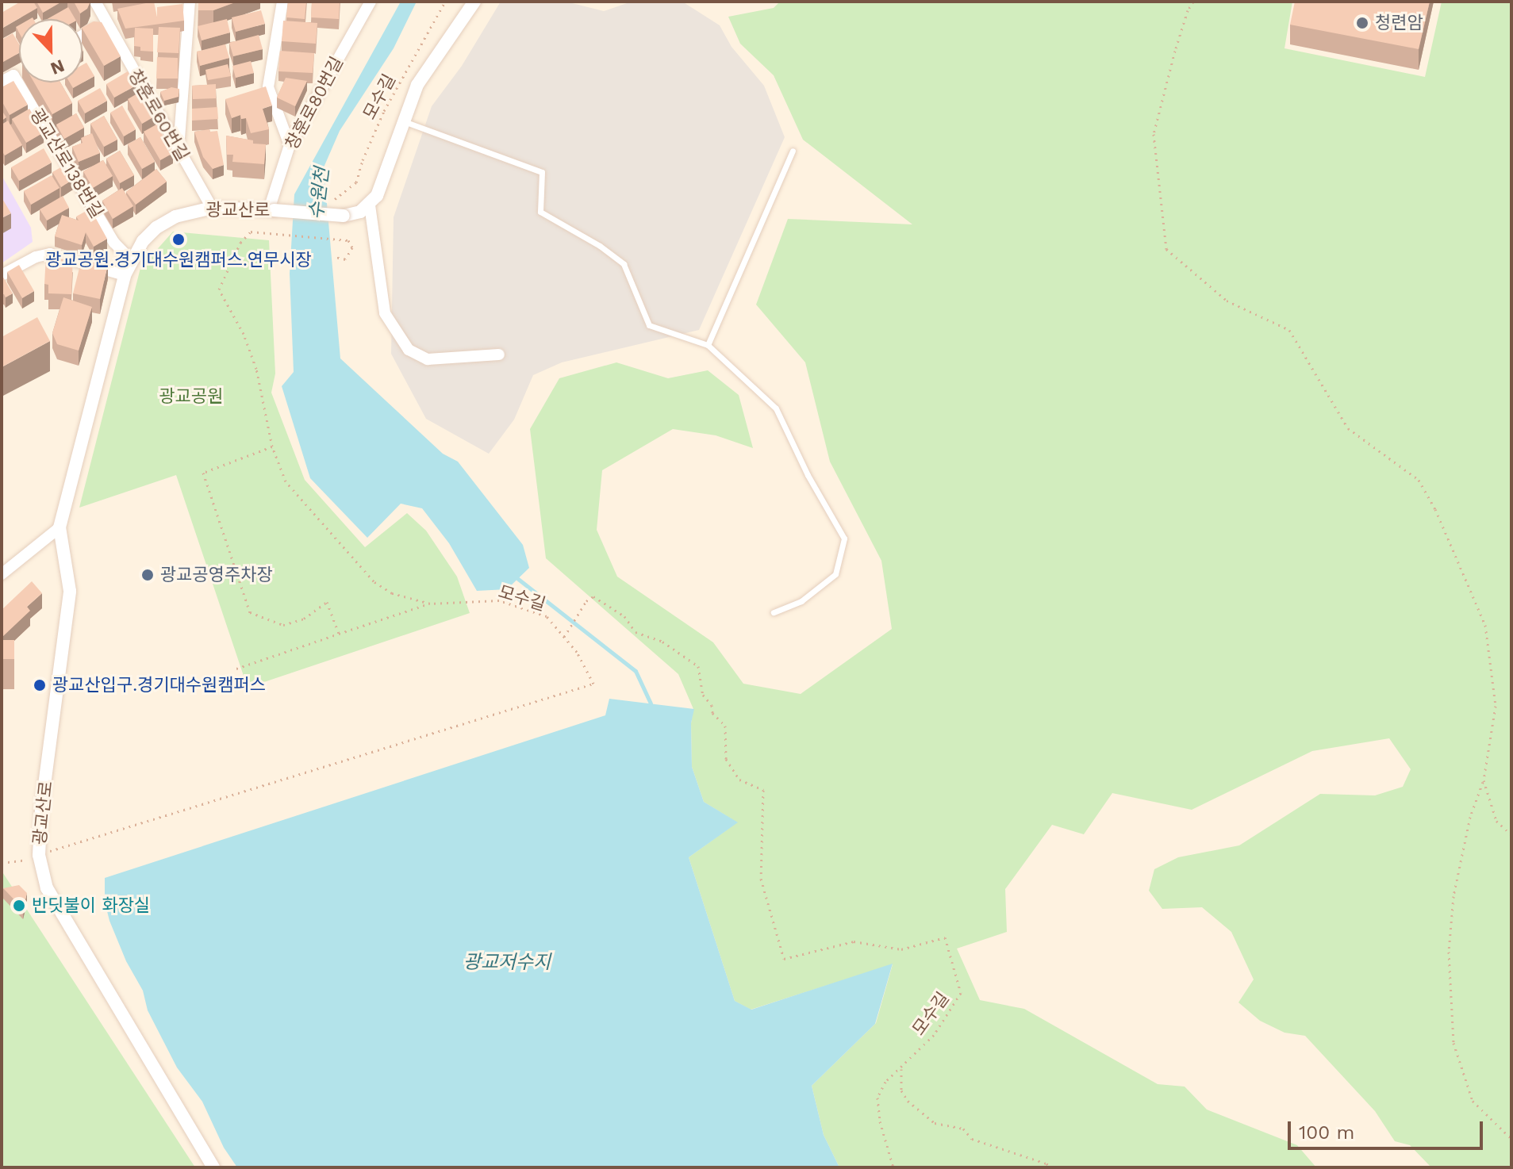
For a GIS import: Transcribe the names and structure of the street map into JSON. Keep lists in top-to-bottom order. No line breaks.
{"streets":{"street":["창훈로80번길","창훈로60번길","광교산로138번길","광교산로"],"path":["모수길"]},"crossings":[["창훈로80번길","광교산로"],["창훈로60번길","광교산로"],["광교산로138번길","광교산로"]],"water":["수원천","광교저수지"],"parks":["광교공원"],"places":["청련암","광교공원.경기대수원캠퍼스.연무시장","광교공영주차장","광교산입구.경기대수원캠퍼스","반딧불이 화장실"],"scale_bar":"100 m","north":"bottom"}
